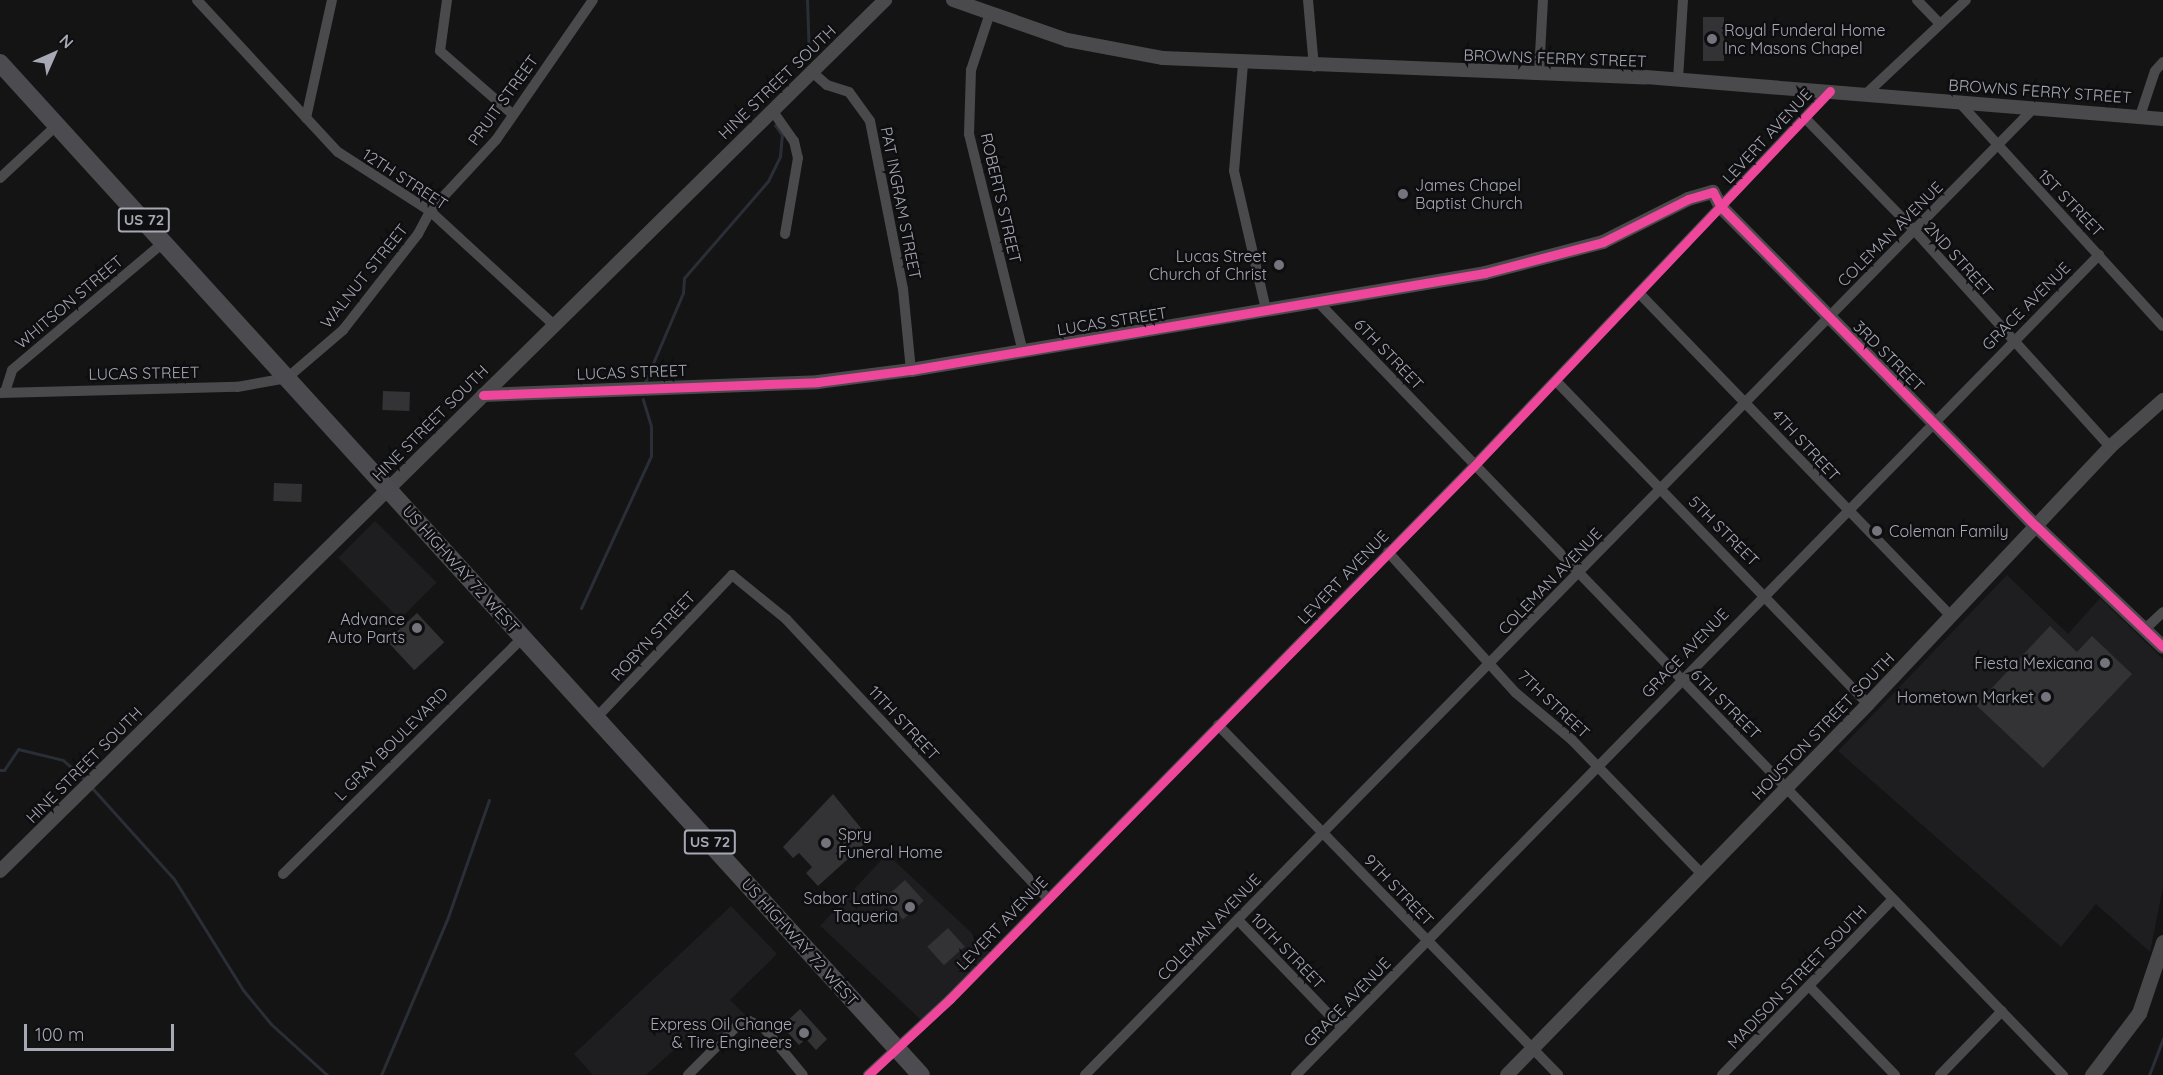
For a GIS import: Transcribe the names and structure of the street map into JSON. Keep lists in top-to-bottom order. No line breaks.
{"streets":{"highway":["US 72","US HIGHWAY 72 WEST"],"street":["BROWNS FERRY STREET","HINE STREET SOUTH","PRUIT STREET","LEVERT AVENUE","12TH STREET","ROBERTS STREET","PAT INGRAM STREET","1ST STREET","COLEMAN AVENUE","2ND STREET","WALNUT STREET","WHITSON STREET","GRACE AVENUE","LUCAS STREET","6TH STREET","3RD STREET","4TH STREET","5TH STREET","ROBYN STREET","7TH STREET","11TH STREET","HOUSTON STREET SOUTH","L GRAY BOULEVARD","9TH STREET","10TH STREET","MADISON STREET SOUTH"]},"crossings":[["BROWNS FERRY STREET","LEVERT AVENUE"],["BROWNS FERRY STREET","ROBERTS STREET"],["BROWNS FERRY STREET","1ST STREET"],["BROWNS FERRY STREET","COLEMAN AVENUE"],["HINE STREET SOUTH","12TH STREET"],["HINE STREET SOUTH","PAT INGRAM STREET"],["HINE STREET SOUTH","LUCAS STREET"],["HINE STREET SOUTH","US HIGHWAY 72 WEST"],["PRUIT STREET","12TH STREET"],["PRUIT STREET","WALNUT STREET"],["LEVERT AVENUE","2ND STREET"],["LEVERT AVENUE","LUCAS STREET"],["LEVERT AVENUE","6TH STREET"],["LEVERT AVENUE","3RD STREET"],["LEVERT AVENUE","4TH STREET"],["LEVERT AVENUE","5TH STREET"],["LEVERT AVENUE","US HIGHWAY 72 WEST"],["LEVERT AVENUE","7TH STREET"],["LEVERT AVENUE","11TH STREET"],["LEVERT AVENUE","9TH STREET"],["12TH STREET","WALNUT STREET"],["ROBERTS STREET","LUCAS STREET"],["PAT INGRAM STREET","LUCAS STREET"],["1ST STREET","COLEMAN AVENUE"],["1ST STREET","GRACE AVENUE"],["COLEMAN AVENUE","2ND STREET"],["COLEMAN AVENUE","6TH STREET"],["COLEMAN AVENUE","3RD STREET"],["COLEMAN AVENUE","4TH STREET"],["COLEMAN AVENUE","5TH STREET"],["COLEMAN AVENUE","7TH STREET"],["COLEMAN AVENUE","9TH STREET"],["COLEMAN AVENUE","10TH STREET"],["2ND STREET","GRACE AVENUE"],["2ND STREET","HOUSTON STREET SOUTH"],["WALNUT STREET","LUCAS STREET"],["WALNUT STREET","US HIGHWAY 72 WEST"],["WHITSON STREET","LUCAS STREET"],["WHITSON STREET","US HIGHWAY 72 WEST"],["GRACE AVENUE","6TH STREET"],["GRACE AVENUE","3RD STREET"],["GRACE AVENUE","4TH STREET"],["GRACE AVENUE","5TH STREET"],["GRACE AVENUE","7TH STREET"],["GRACE AVENUE","9TH STREET"],["GRACE AVENUE","10TH STREET"],["LUCAS STREET","6TH STREET"],["LUCAS STREET","3RD STREET"],["LUCAS STREET","US HIGHWAY 72 WEST"],["6TH STREET","HOUSTON STREET SOUTH"],["6TH STREET","MADISON STREET SOUTH"],["3RD STREET","HOUSTON STREET SOUTH"],["4TH STREET","HOUSTON STREET SOUTH"],["5TH STREET","HOUSTON STREET SOUTH"],["US HIGHWAY 72 WEST","ROBYN STREET"],["US HIGHWAY 72 WEST","L GRAY BOULEVARD"],["ROBYN STREET","11TH STREET"],["7TH STREET","HOUSTON STREET SOUTH"],["HOUSTON STREET SOUTH","9TH STREET"]],"places":["Royal Funderal Home Inc Masons Chapel","James Chapel Baptist Church","Lucas Street Church of Christ","Coleman Family","Advance Auto Parts","Fiesta Mexicana","Hometown Market","Spry Funeral Home","Sabor Latino Taqueria","Express Oil Change & Tire Engineers"],"scale_bar":"100 m","north":"top right"}
